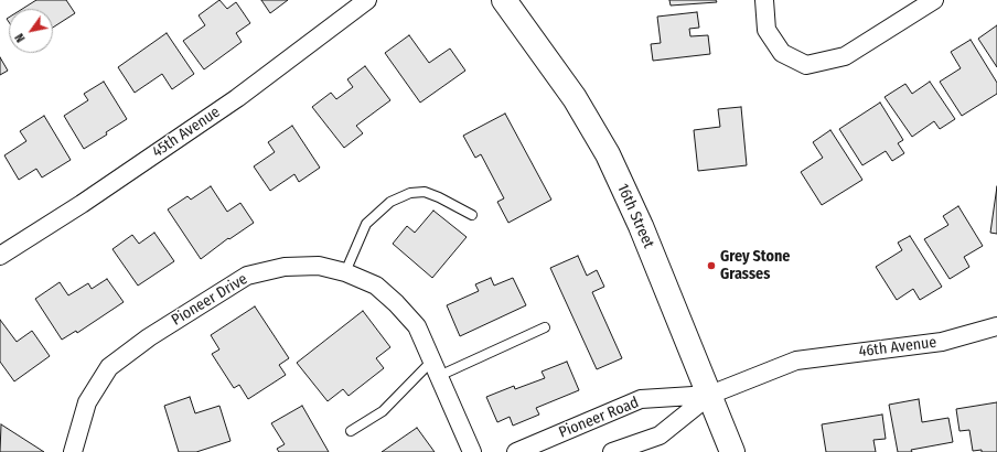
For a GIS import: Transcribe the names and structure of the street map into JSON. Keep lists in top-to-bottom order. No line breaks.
{"streets":{"main road":["16th Street"],"street":["45th Avenue","Pioneer Drive","46th Avenue","Pioneer Road"]},"crossings":[["16th Street","Pioneer Road"],["46th Avenue","Pioneer Road"]],"places":["Grey Stone Grasses"],"north":"bottom left"}
